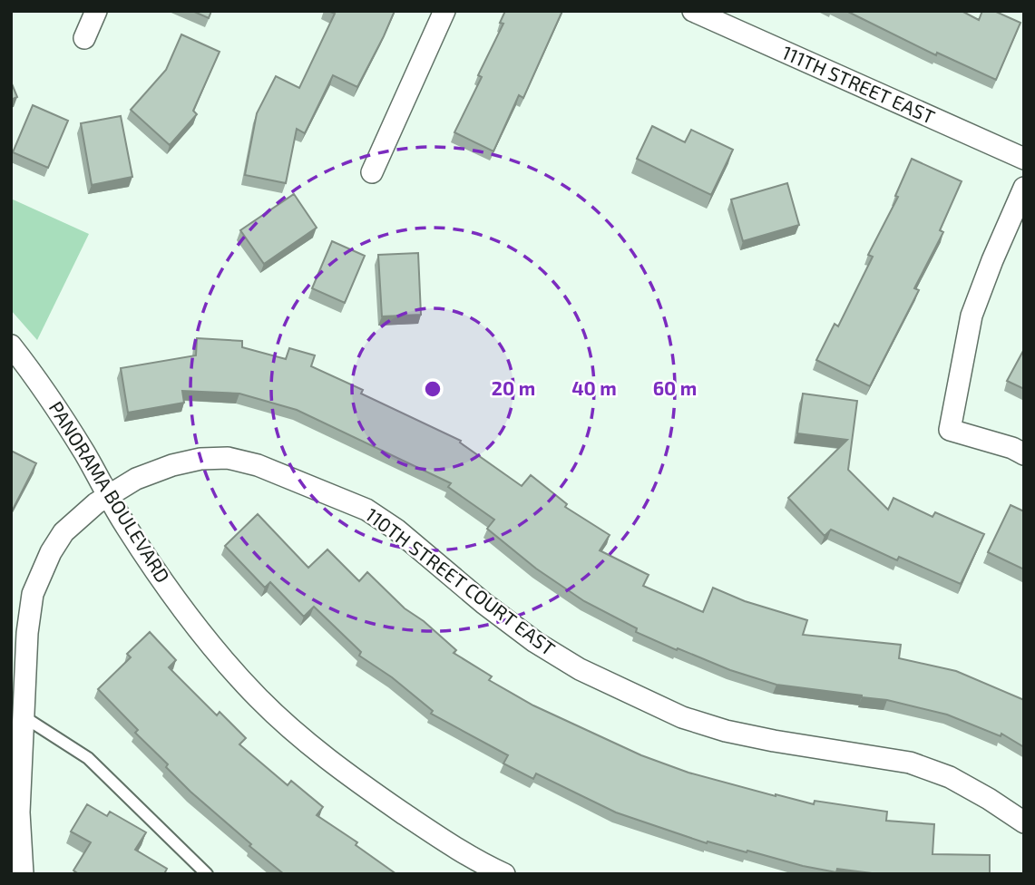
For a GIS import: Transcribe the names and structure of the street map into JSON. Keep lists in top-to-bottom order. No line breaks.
{"streets":{"street":["111TH STREET EAST","PANORAMA BOULEVARD","110TH STREET COURT EAST"]},"crossings":[["PANORAMA BOULEVARD","110TH STREET COURT EAST"]],"rings":["20 m","40 m","60 m"]}
